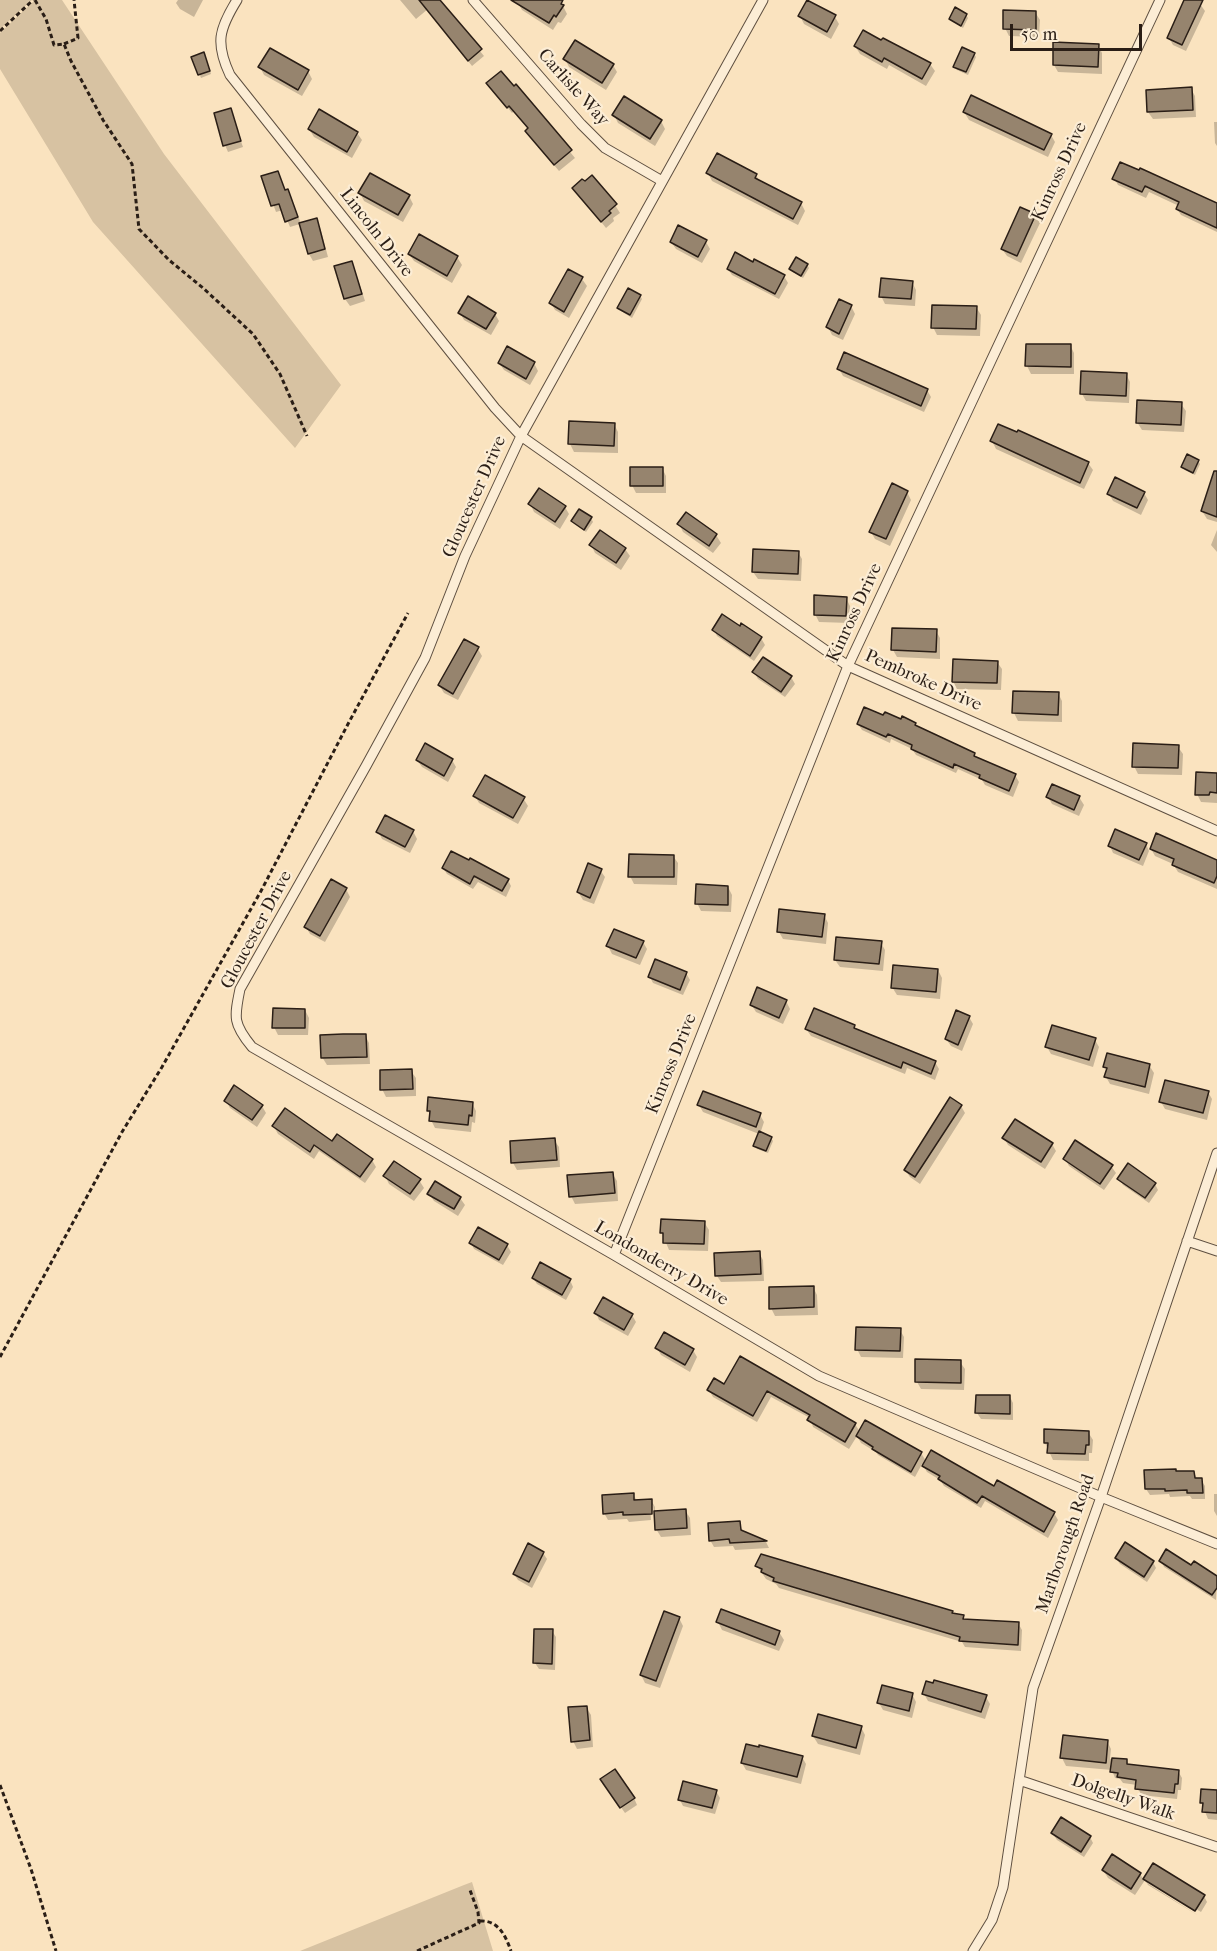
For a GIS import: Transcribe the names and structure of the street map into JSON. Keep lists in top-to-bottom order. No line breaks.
{"streets":{"lane":["Carlisle Way","Kinross Drive","Lincoln Drive","Gloucester Drive","Pembroke Drive","Londonderry Drive","Marlborough Road","Dolgelly Walk"]},"crossings":[["Carlisle Way","Gloucester Drive"],["Kinross Drive","Pembroke Drive"],["Kinross Drive","Londonderry Drive"],["Lincoln Drive","Gloucester Drive"],["Lincoln Drive","Pembroke Drive"],["Gloucester Drive","Pembroke Drive"],["Gloucester Drive","Londonderry Drive"],["Londonderry Drive","Marlborough Road"],["Marlborough Road","Dolgelly Walk"]],"scale_bar":"50 m"}
